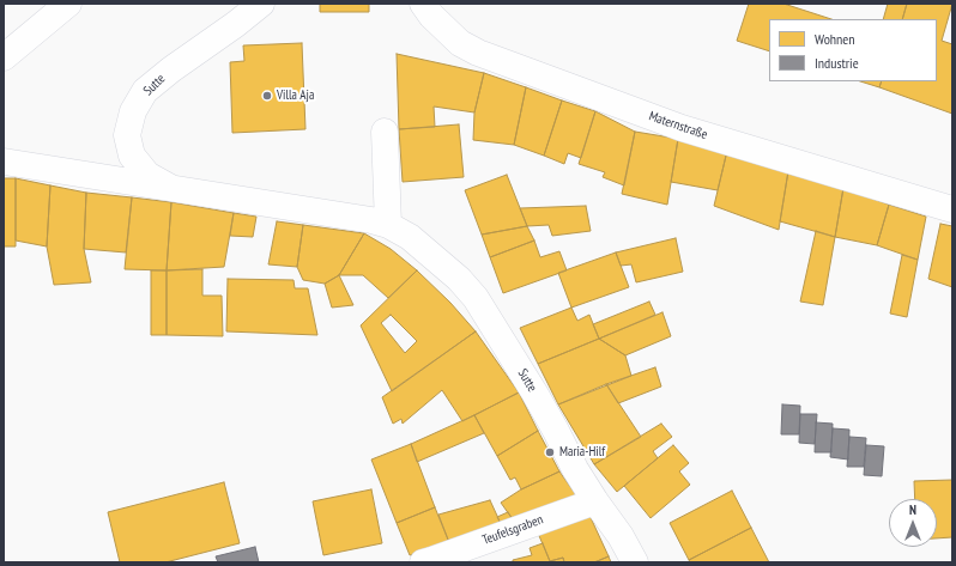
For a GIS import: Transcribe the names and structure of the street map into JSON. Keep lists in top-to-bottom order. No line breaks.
{"streets":{"street":["Sutte","Maternstraße","Teufelsgraben"]},"crossings":[["Sutte","Teufelsgraben"]],"places":["Villa Aja","Maria-Hilf"],"legend":["Wohnen","Industrie"],"north":"top"}
